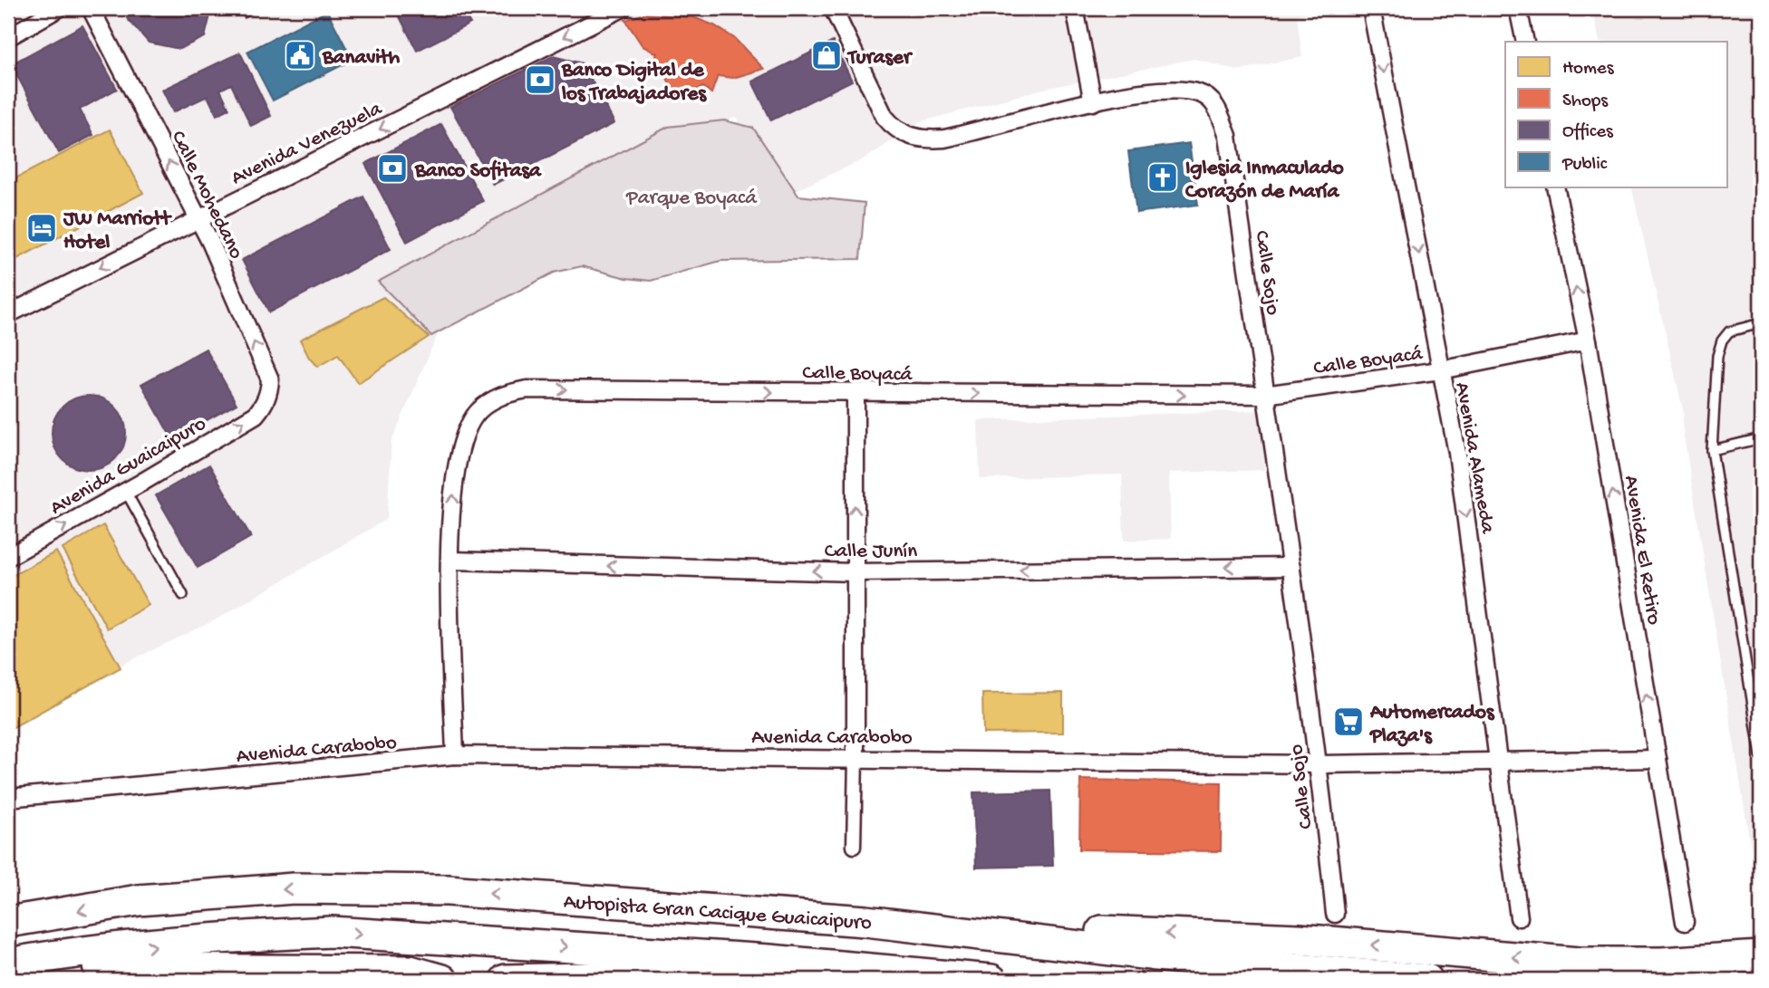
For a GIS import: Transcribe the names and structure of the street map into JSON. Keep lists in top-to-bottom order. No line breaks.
{"streets":{"highway":["Autopista Gran Cacique Guaicaipuro"],"street":["Avenida Venezuela","Calle Mohedano","Calle Sojo","Calle Boyacá","Avenida Alameda","Avenida Guaicaipuro","Calle Junín","Avenida El Retiro","Avenida Carabobo"]},"crossings":[["Avenida Venezuela","Calle Mohedano"],["Calle Mohedano","Avenida Guaicaipuro"],["Calle Sojo","Calle Boyacá"],["Calle Sojo","Calle Junín"],["Calle Sojo","Avenida Carabobo"],["Calle Boyacá","Avenida Alameda"],["Calle Boyacá","Calle Junín"],["Calle Boyacá","Avenida El Retiro"],["Calle Boyacá","Avenida Carabobo"],["Avenida Alameda","Avenida Carabobo"],["Avenida El Retiro","Avenida Carabobo"]],"one_way":["Avenida Venezuela","Calle Mohedano","Calle Boyacá","Avenida Alameda","Avenida Guaicaipuro","Calle Junín","Avenida El Retiro"],"parks":["Parque Boyacá"],"places":{"public building":["Banavith"],"shop":["Turaser"],"bank":["Banco Digital de los Trabajadores","Banco Sofitasa"],"church":["Iglesia Inmaculado Corazón de María"],"hotel":["JW Marriott Hotel"],"supermarket":["Automercados Plaza's"]},"legend":["Homes","Shops","Offices","Public"]}
